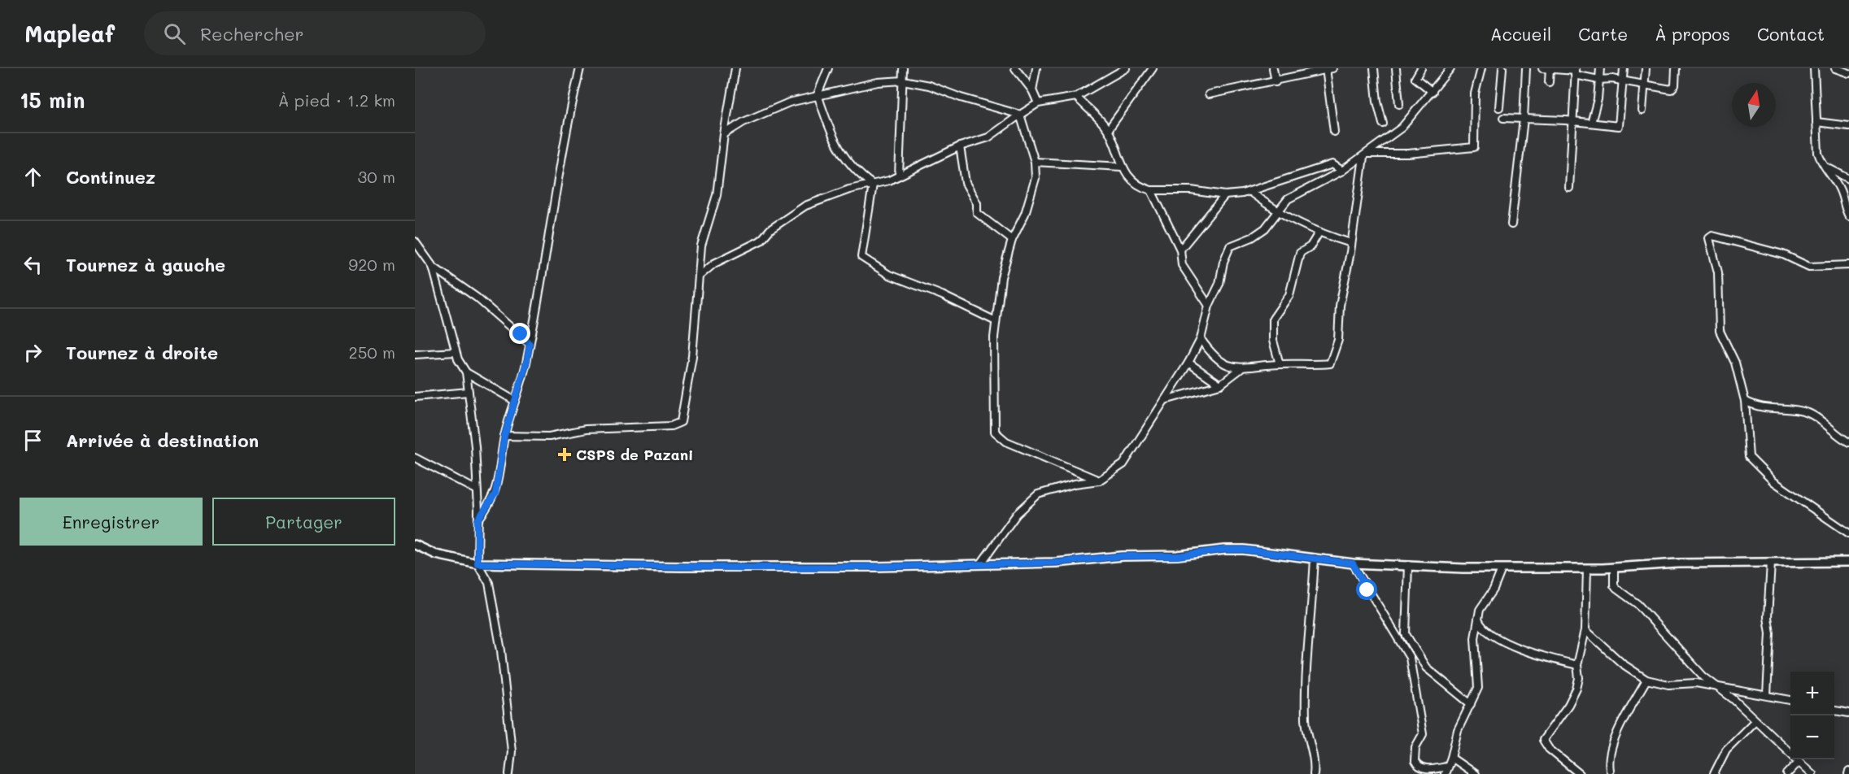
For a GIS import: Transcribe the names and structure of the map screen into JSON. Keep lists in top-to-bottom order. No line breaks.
{"places":{"health":["CSPS de Pazani"]},"north":"top","page":{"header":"Mapleaf","search":"Rechercher","nav":["Accueil","Carte","À propos","Contact"],"heading":["15 min","À pied · 1.2 km"],"list":[["Continuez","30 m"],["Tournez à gauche","920 m"],["Tournez à droite","250 m"],"Arrivée à destination"],"buttons":["Enregistrer","Partager"],"map_buttons":["+","−"]}}
